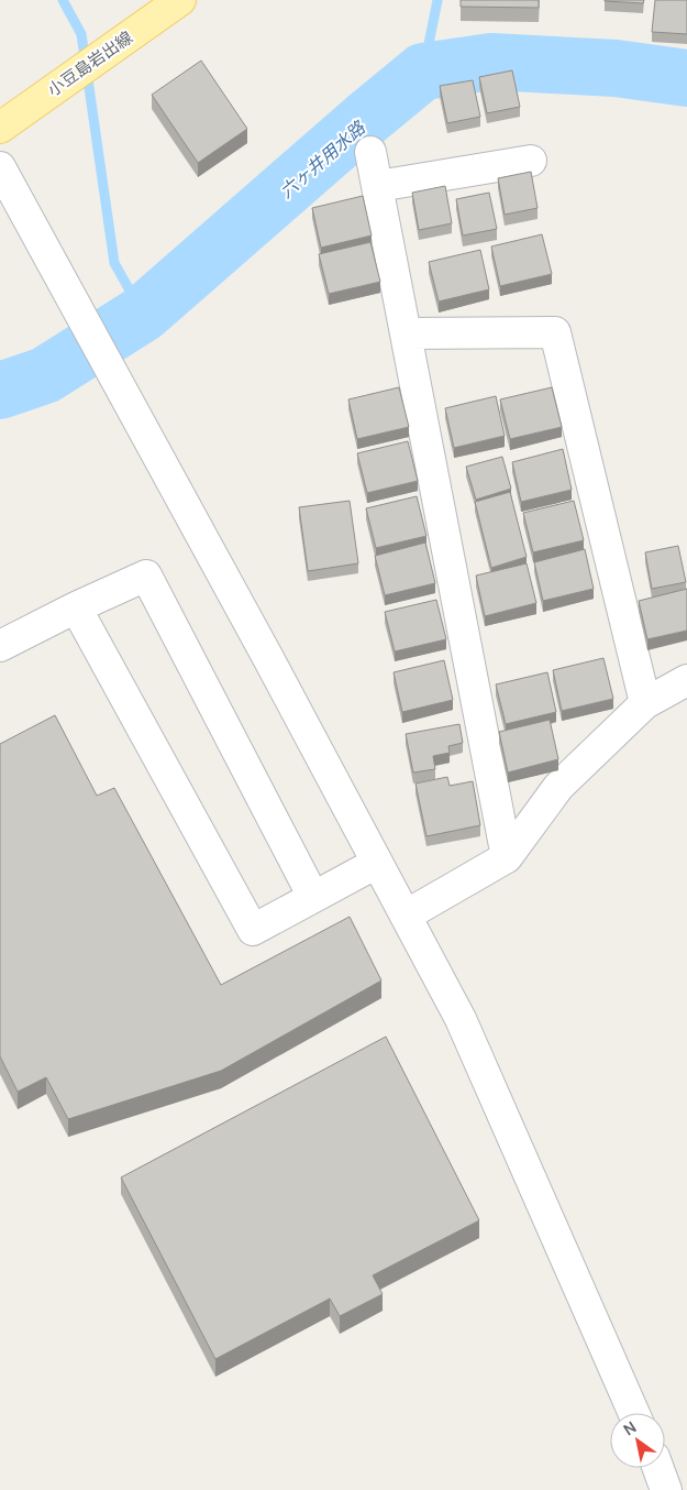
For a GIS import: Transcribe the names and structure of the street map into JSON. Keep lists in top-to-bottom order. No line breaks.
{"streets":{"main road":["小豆島岩出線"]},"water":["六ヶ井用水路"],"north":"top left"}
